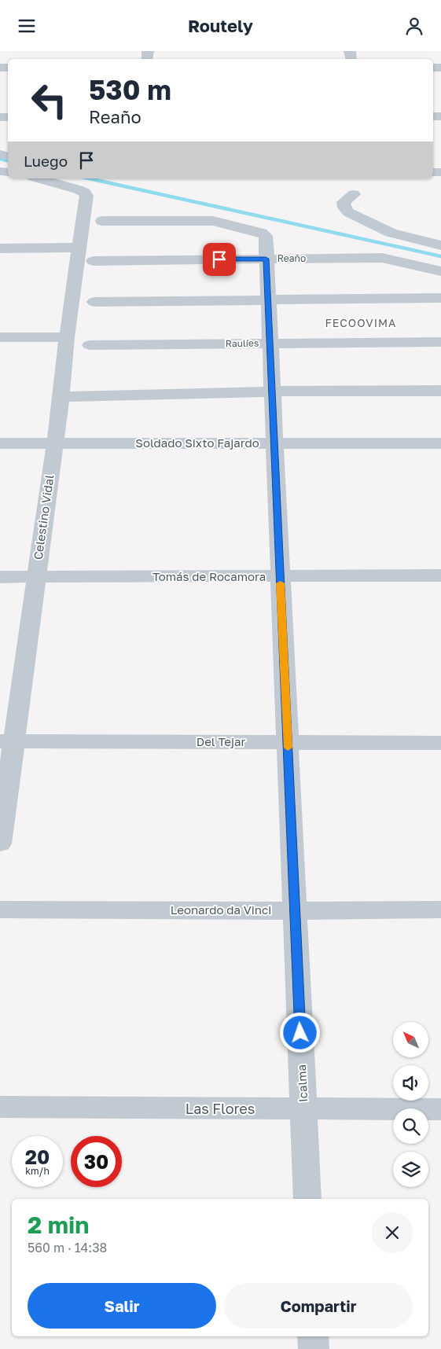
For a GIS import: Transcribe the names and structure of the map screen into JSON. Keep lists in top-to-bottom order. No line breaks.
{"streets":{"street":["Reaño","Raulíes","Soldado Sixto Fajardo","Celestino Vidal","Tomás de Rocamora","Del Tejar","Leonardo da Vinci","Icalma","Las Flores"]},"crossings":[["Reaño","Icalma"],["Raulíes","Icalma"],["Soldado Sixto Fajardo","Celestino Vidal"],["Soldado Sixto Fajardo","Icalma"],["Celestino Vidal","Tomás de Rocamora"],["Celestino Vidal","Del Tejar"],["Tomás de Rocamora","Icalma"],["Del Tejar","Icalma"],["Leonardo da Vinci","Icalma"],["Icalma","Las Flores"]],"districts":["FECOOVIMA"],"north":"top left","page":{"header":"Routely","turn":["530 m","Reaño"],"then":"Luego","speed":"20 km/h","limit":"30","heading":["2 min","560 m · 14:38"],"buttons":["Salir","Compartir"]}}
